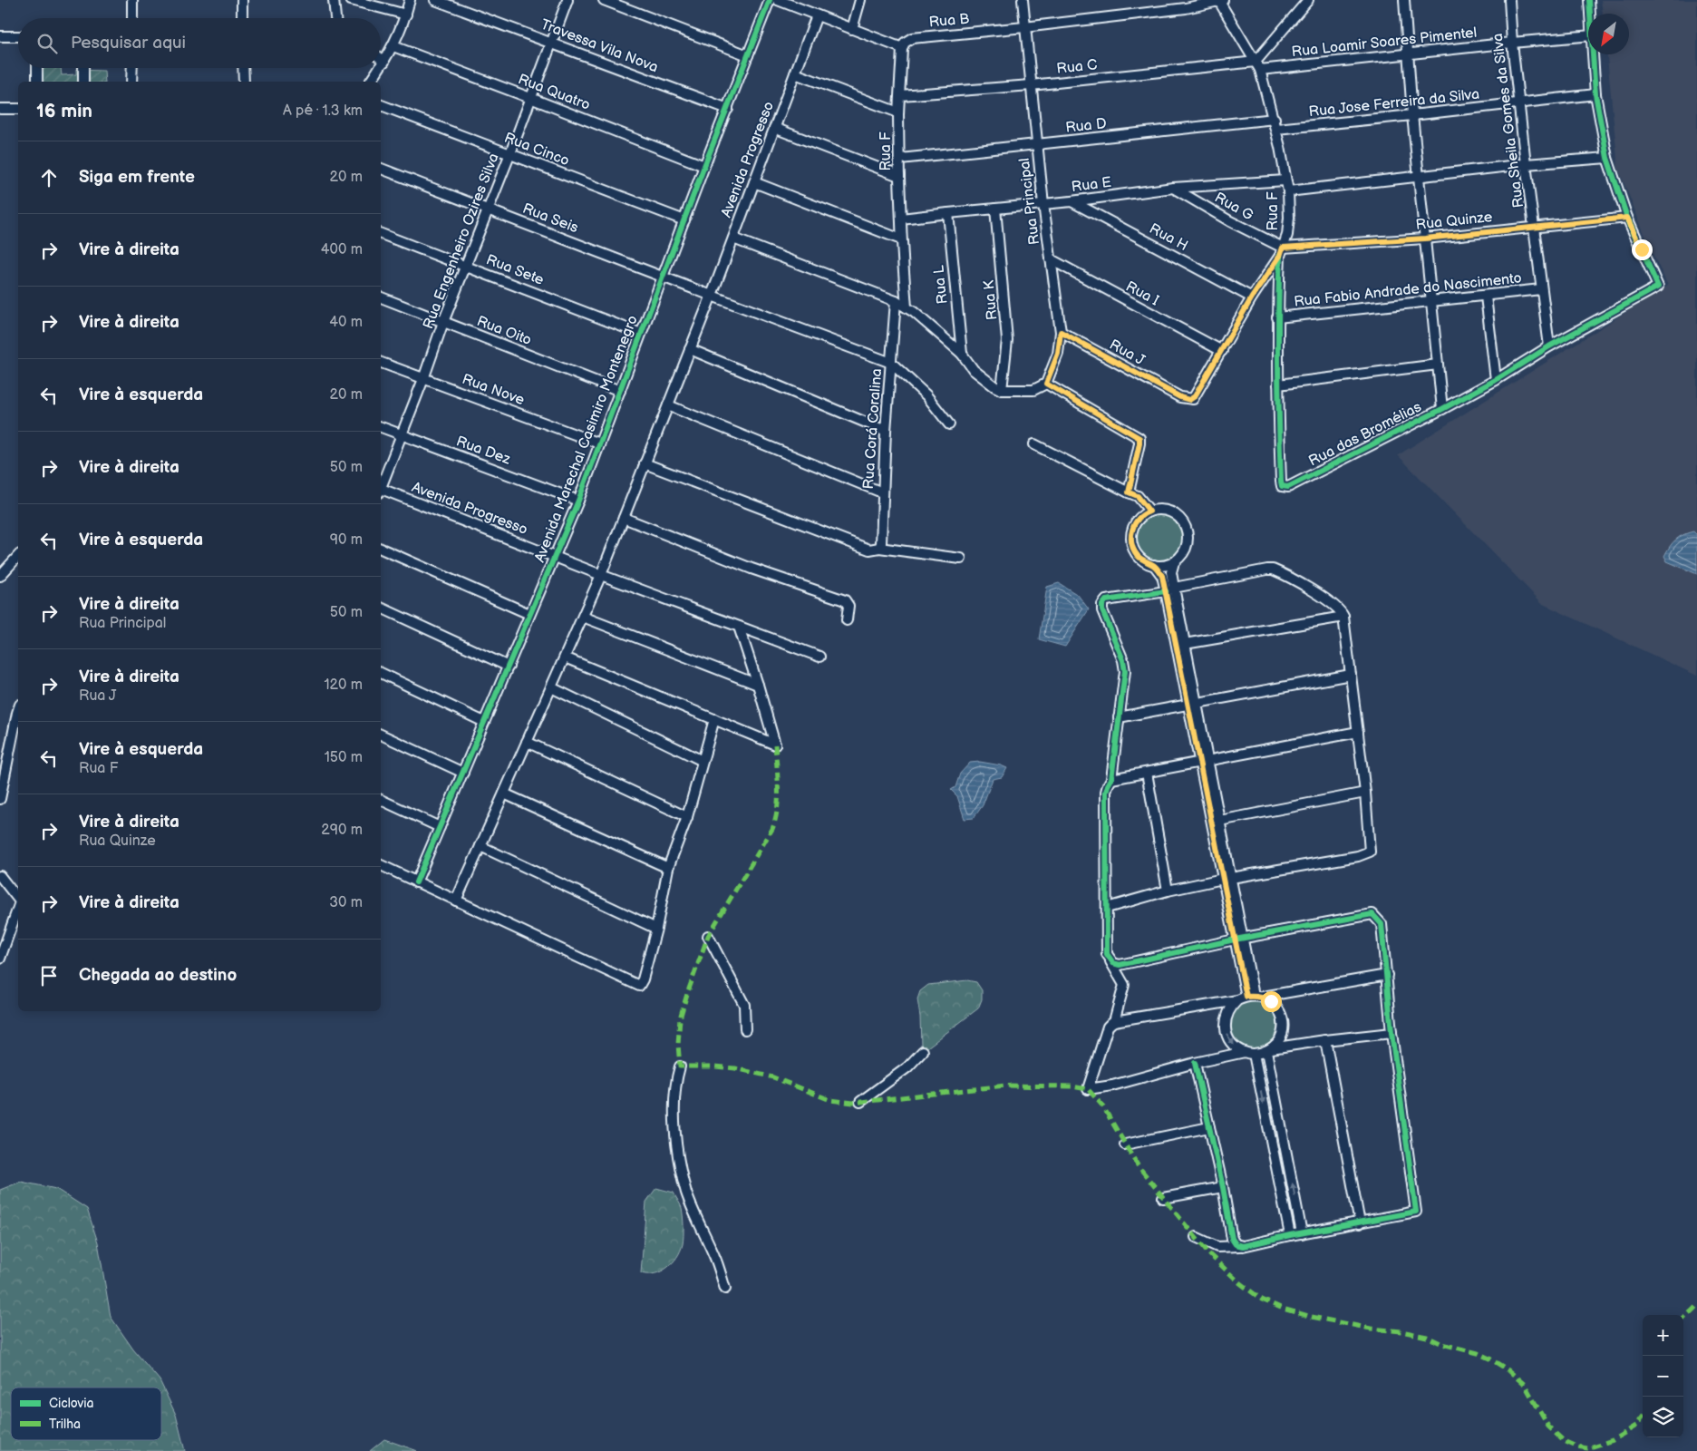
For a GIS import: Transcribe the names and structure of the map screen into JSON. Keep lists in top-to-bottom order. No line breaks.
{"streets":{"street":["Rua B","Rua Loamir Soares Pimentel","Travessa Vila Nova","Rua C","Rua Quatro","Rua Jose Ferreira da Silva","Rua Sheila Gomes da Silva","Rua D","Rua Cinco","Rua F","Avenida Progresso","Rua E","Rua Principal","Rua G","Rua Seis","Rua Quinze","Rua H","Rua Engenheiro Ozires Silva","Rua Sete","Rua L","Rua Fabio Andrade do Nascimento","Rua I","Rua K","Rua Oito","Rua J","Rua Nove","Rua Corá Coralina","Rua das Bromélias","Avenida Marechal Casimiro Montenegro","Rua Dez"]},"crossings":[["Rua B","Rua F"],["Rua B","Rua Principal"],["Rua Loamir Soares Pimentel","Rua C"],["Rua Loamir Soares Pimentel","Rua Sheila Gomes da Silva"],["Rua Loamir Soares Pimentel","Rua F"],["Travessa Vila Nova","Rua Engenheiro Ozires Silva"],["Travessa Vila Nova","Avenida Marechal Casimiro Montenegro"],["Rua C","Rua F"],["Rua C","Rua Principal"],["Rua Quatro","Rua Engenheiro Ozires Silva"],["Rua Quatro","Avenida Marechal Casimiro Montenegro"],["Rua Jose Ferreira da Silva","Rua Sheila Gomes da Silva"],["Rua Jose Ferreira da Silva","Rua D"],["Rua Jose Ferreira da Silva","Rua F"],["Rua Sheila Gomes da Silva","Rua Quinze"],["Rua Sheila Gomes da Silva","Rua Fabio Andrade do Nascimento"],["Rua Sheila Gomes da Silva","Rua das Bromélias"],["Rua D","Rua F"],["Rua D","Rua Principal"],["Rua Cinco","Rua Engenheiro Ozires Silva"],["Rua Cinco","Avenida Marechal Casimiro Montenegro"],["Rua F","Rua E"],["Rua F","Rua G"],["Rua F","Rua Quinze"],["Rua F","Rua H"],["Rua F","Rua I"],["Rua F","Rua J"],["Rua F","Rua das Bromélias"],["Avenida Progresso","Rua Seis"],["Avenida Progresso","Avenida Marechal Casimiro Montenegro"],["Rua E","Rua Principal"],["Rua E","Rua G"],["Rua E","Rua H"],["Rua E","Rua L"],["Rua E","Rua K"],["Rua Principal","Rua I"],["Rua Principal","Rua J"],["Rua G","Rua Quinze"],["Rua G","Rua das Bromélias"],["Rua Seis","Rua Engenheiro Ozires Silva"],["Rua Seis","Rua Corá Coralina"],["Rua Seis","Avenida Marechal Casimiro Montenegro"],["Rua Quinze","Rua das Bromélias"],["Rua Engenheiro Ozires Silva","Rua Sete"],["Rua Engenheiro Ozires Silva","Rua Oito"],["Rua Engenheiro Ozires Silva","Rua Nove"],["Rua Engenheiro Ozires Silva","Rua Dez"],["Rua Sete","Avenida Marechal Casimiro Montenegro"],["Rua Fabio Andrade do Nascimento","Rua das Bromélias"],["Rua Oito","Avenida Marechal Casimiro Montenegro"],["Rua Nove","Avenida Marechal Casimiro Montenegro"],["Avenida Marechal Casimiro Montenegro","Rua Dez"]],"legend":["Ciclovia","Trilha"],"north":"bottom left","page":{"search":"Pesquisar aqui","heading":["16 min","A pé · 1.3 km"],"list":[["Siga em frente","20 m"],["Vire à direita","400 m"],["Vire à direita","40 m"],["Vire à esquerda","20 m"],["Vire à direita","50 m"],["Vire à esquerda","90 m"],["Vire à direita","Rua Principal","50 m"],["Vire à direita","Rua J","120 m"],["Vire à esquerda","Rua F","150 m"],["Vire à direita","Rua Quinze","290 m"],["Vire à direita","30 m"],"Chegada ao destino"],"map_buttons":["+","−"]}}
